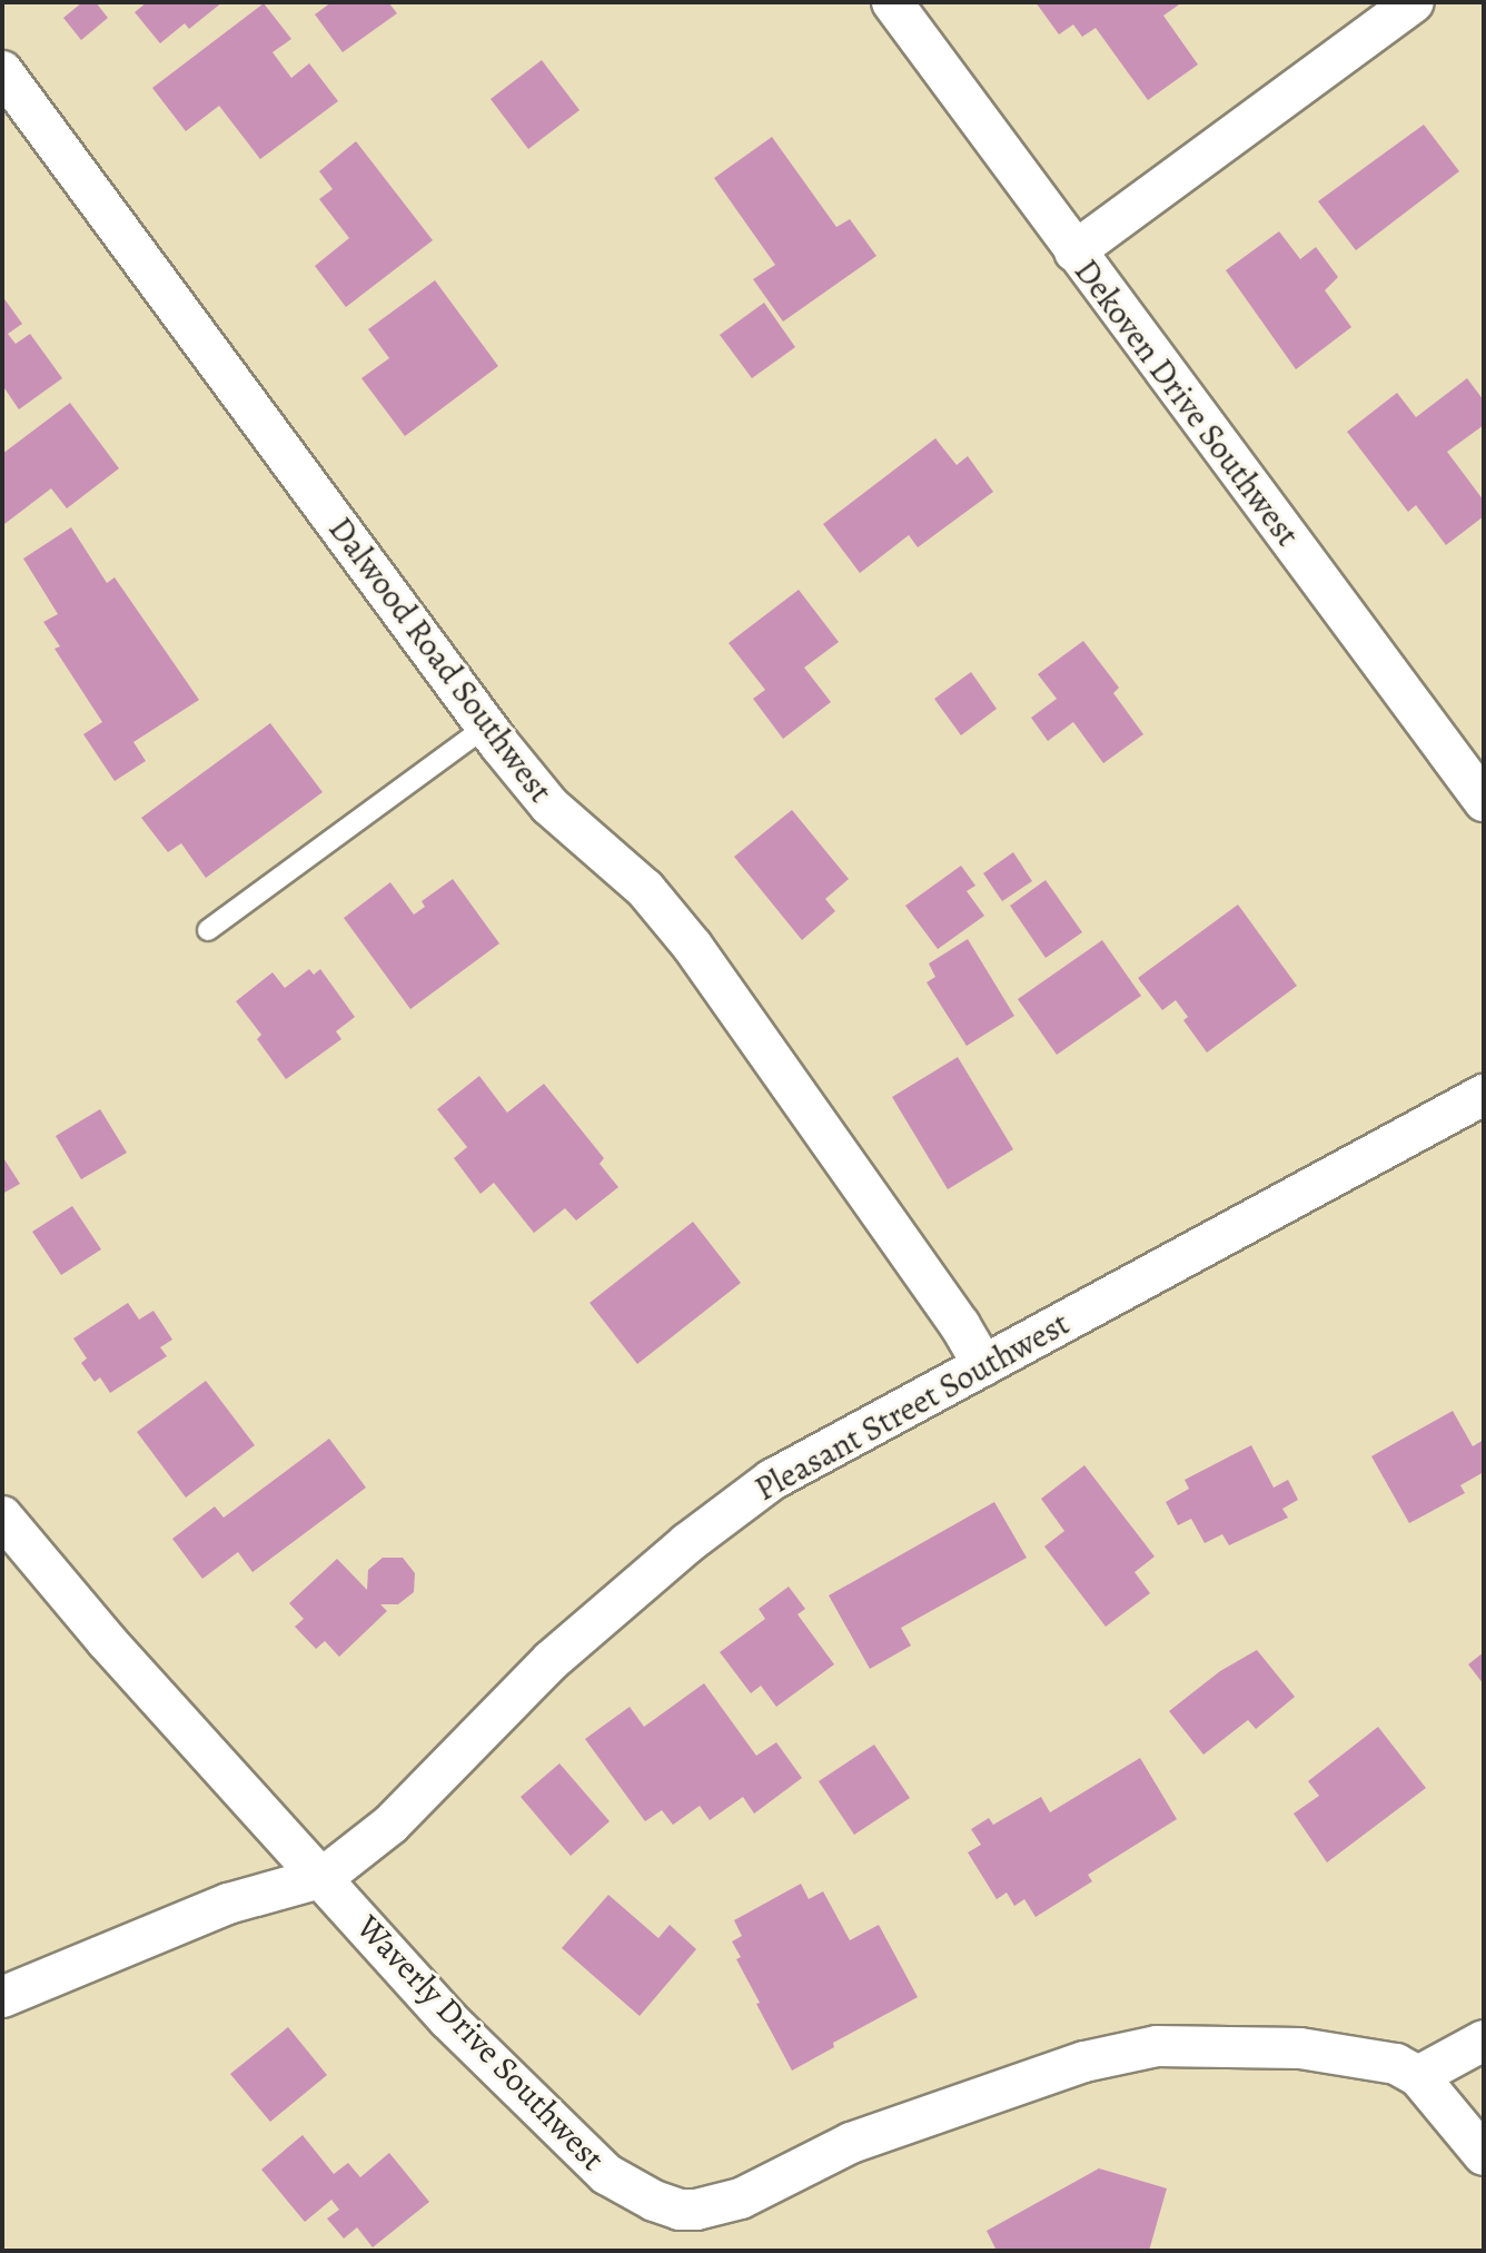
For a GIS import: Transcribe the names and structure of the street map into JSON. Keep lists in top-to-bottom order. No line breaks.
{"streets":{"street":["Dekoven Drive Southwest","Dalwood Road Southwest","Pleasant Street Southwest","Waverly Drive Southwest"]},"crossings":[["Dalwood Road Southwest","Pleasant Street Southwest"],["Pleasant Street Southwest","Waverly Drive Southwest"]]}
